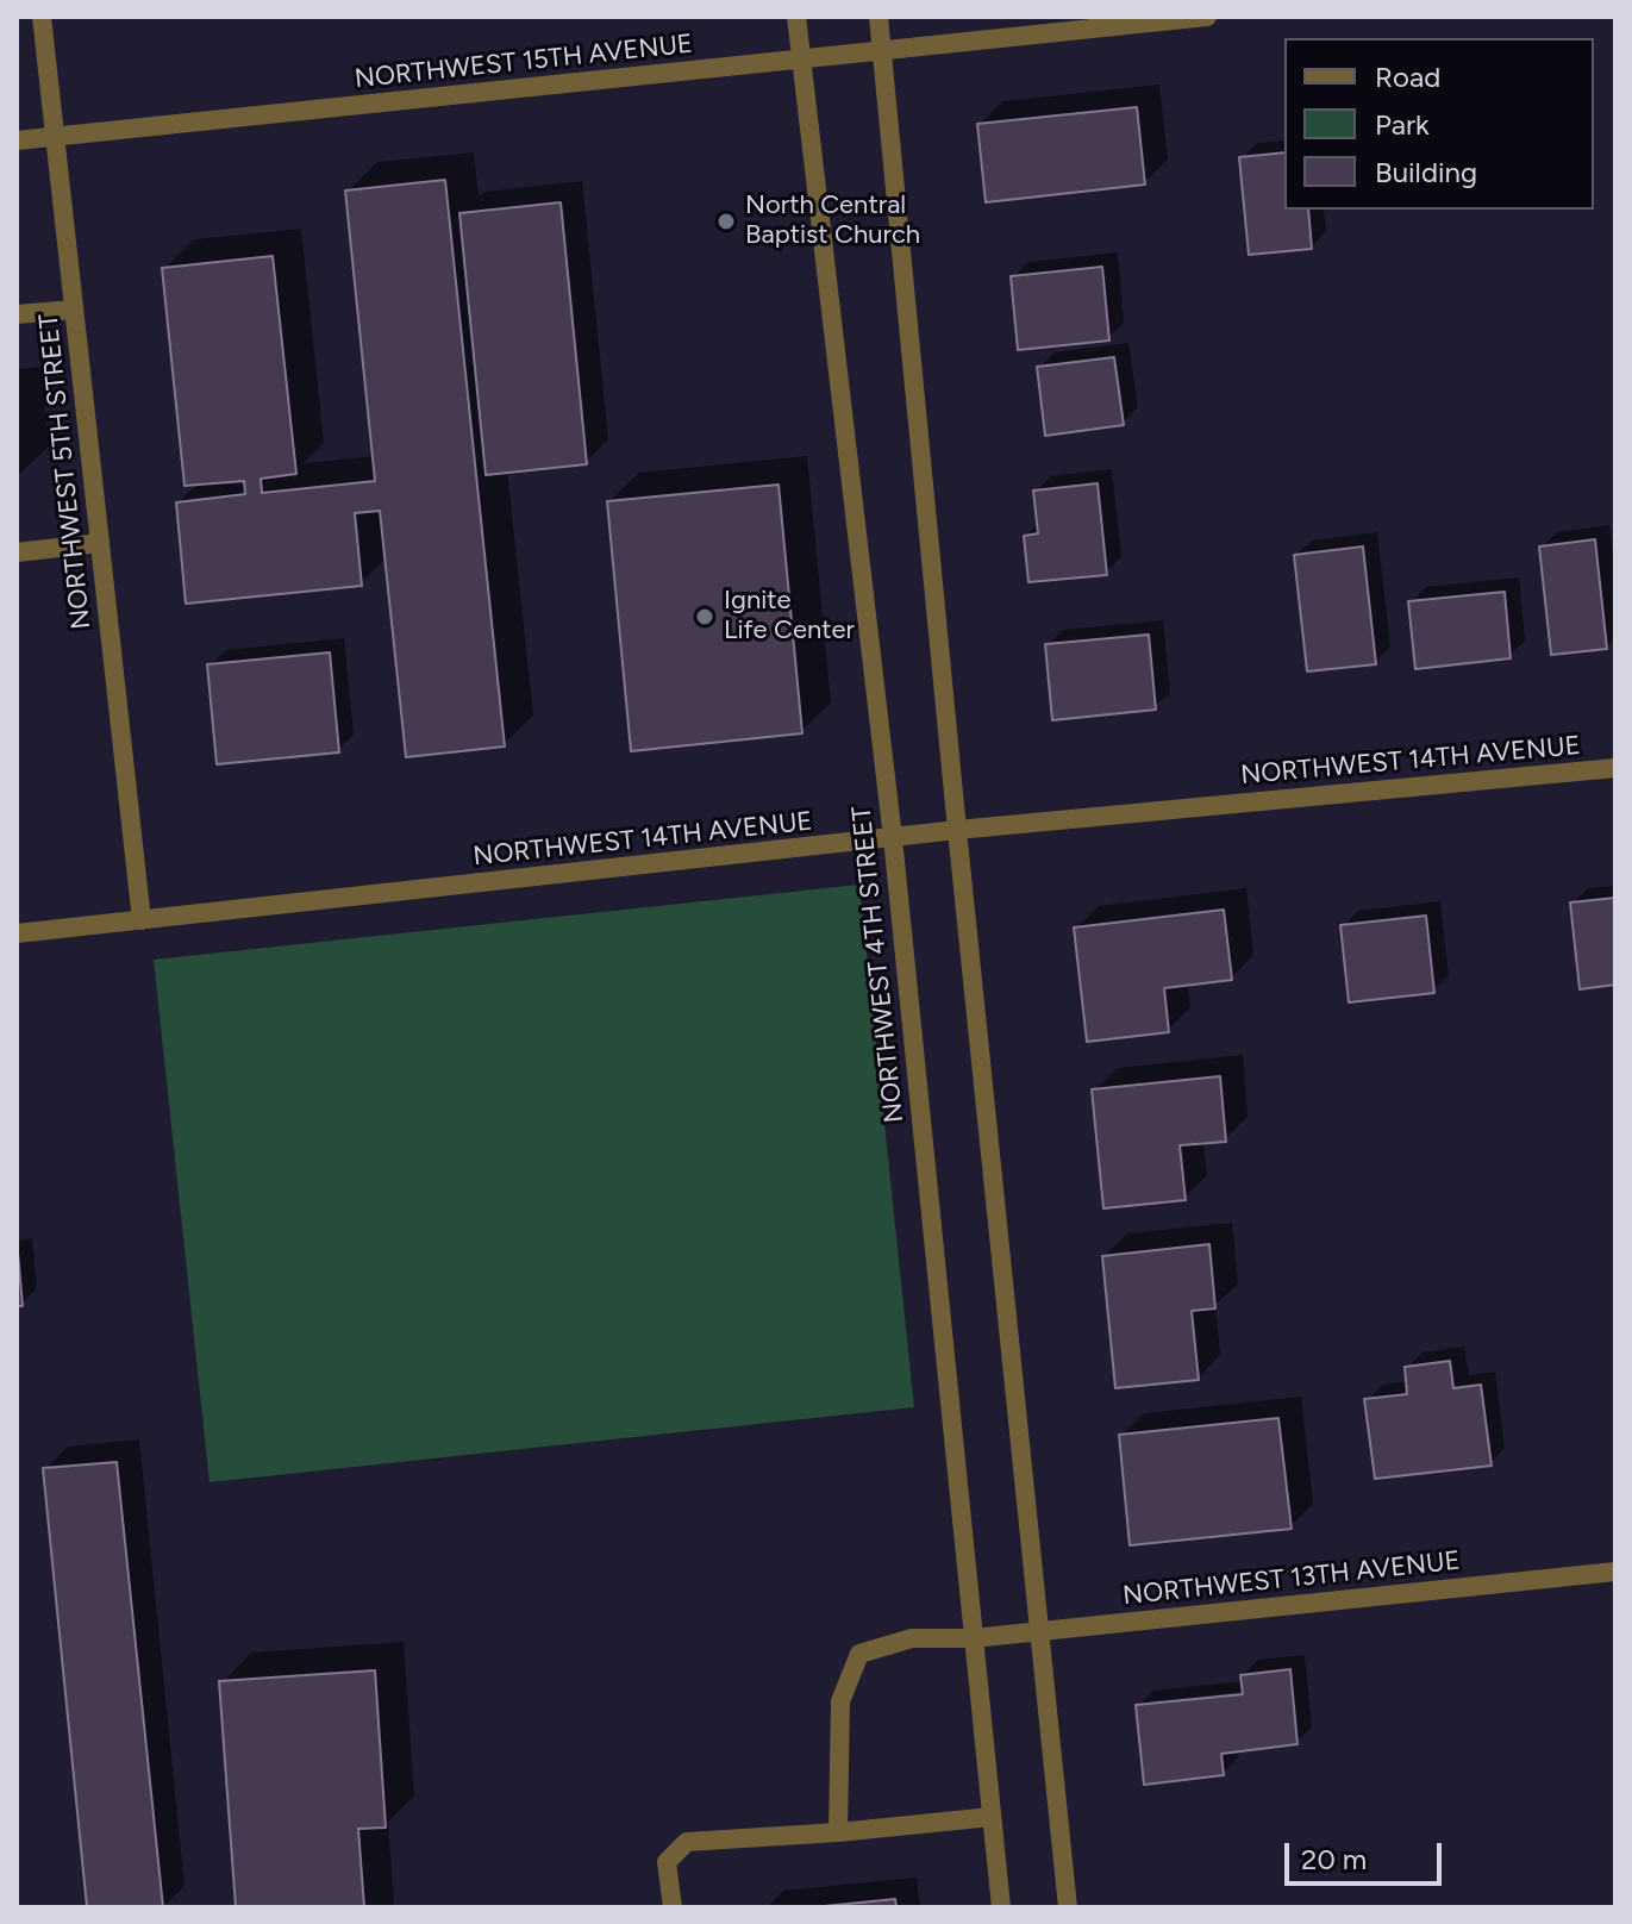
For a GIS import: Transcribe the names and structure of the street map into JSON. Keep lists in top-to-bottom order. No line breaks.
{"streets":{"street":["NORTHWEST 15TH AVENUE","NORTHWEST 5TH STREET","NORTHWEST 14TH AVENUE","NORTHWEST 4TH STREET","NORTHWEST 13TH AVENUE"]},"crossings":[["NORTHWEST 15TH AVENUE","NORTHWEST 5TH STREET"],["NORTHWEST 15TH AVENUE","NORTHWEST 4TH STREET"],["NORTHWEST 5TH STREET","NORTHWEST 14TH AVENUE"],["NORTHWEST 14TH AVENUE","NORTHWEST 4TH STREET"],["NORTHWEST 4TH STREET","NORTHWEST 13TH AVENUE"]],"places":["North Central Baptist Church","Ignite Life Center"],"legend":["Road","Park","Building"],"scale_bar":"20 m"}
